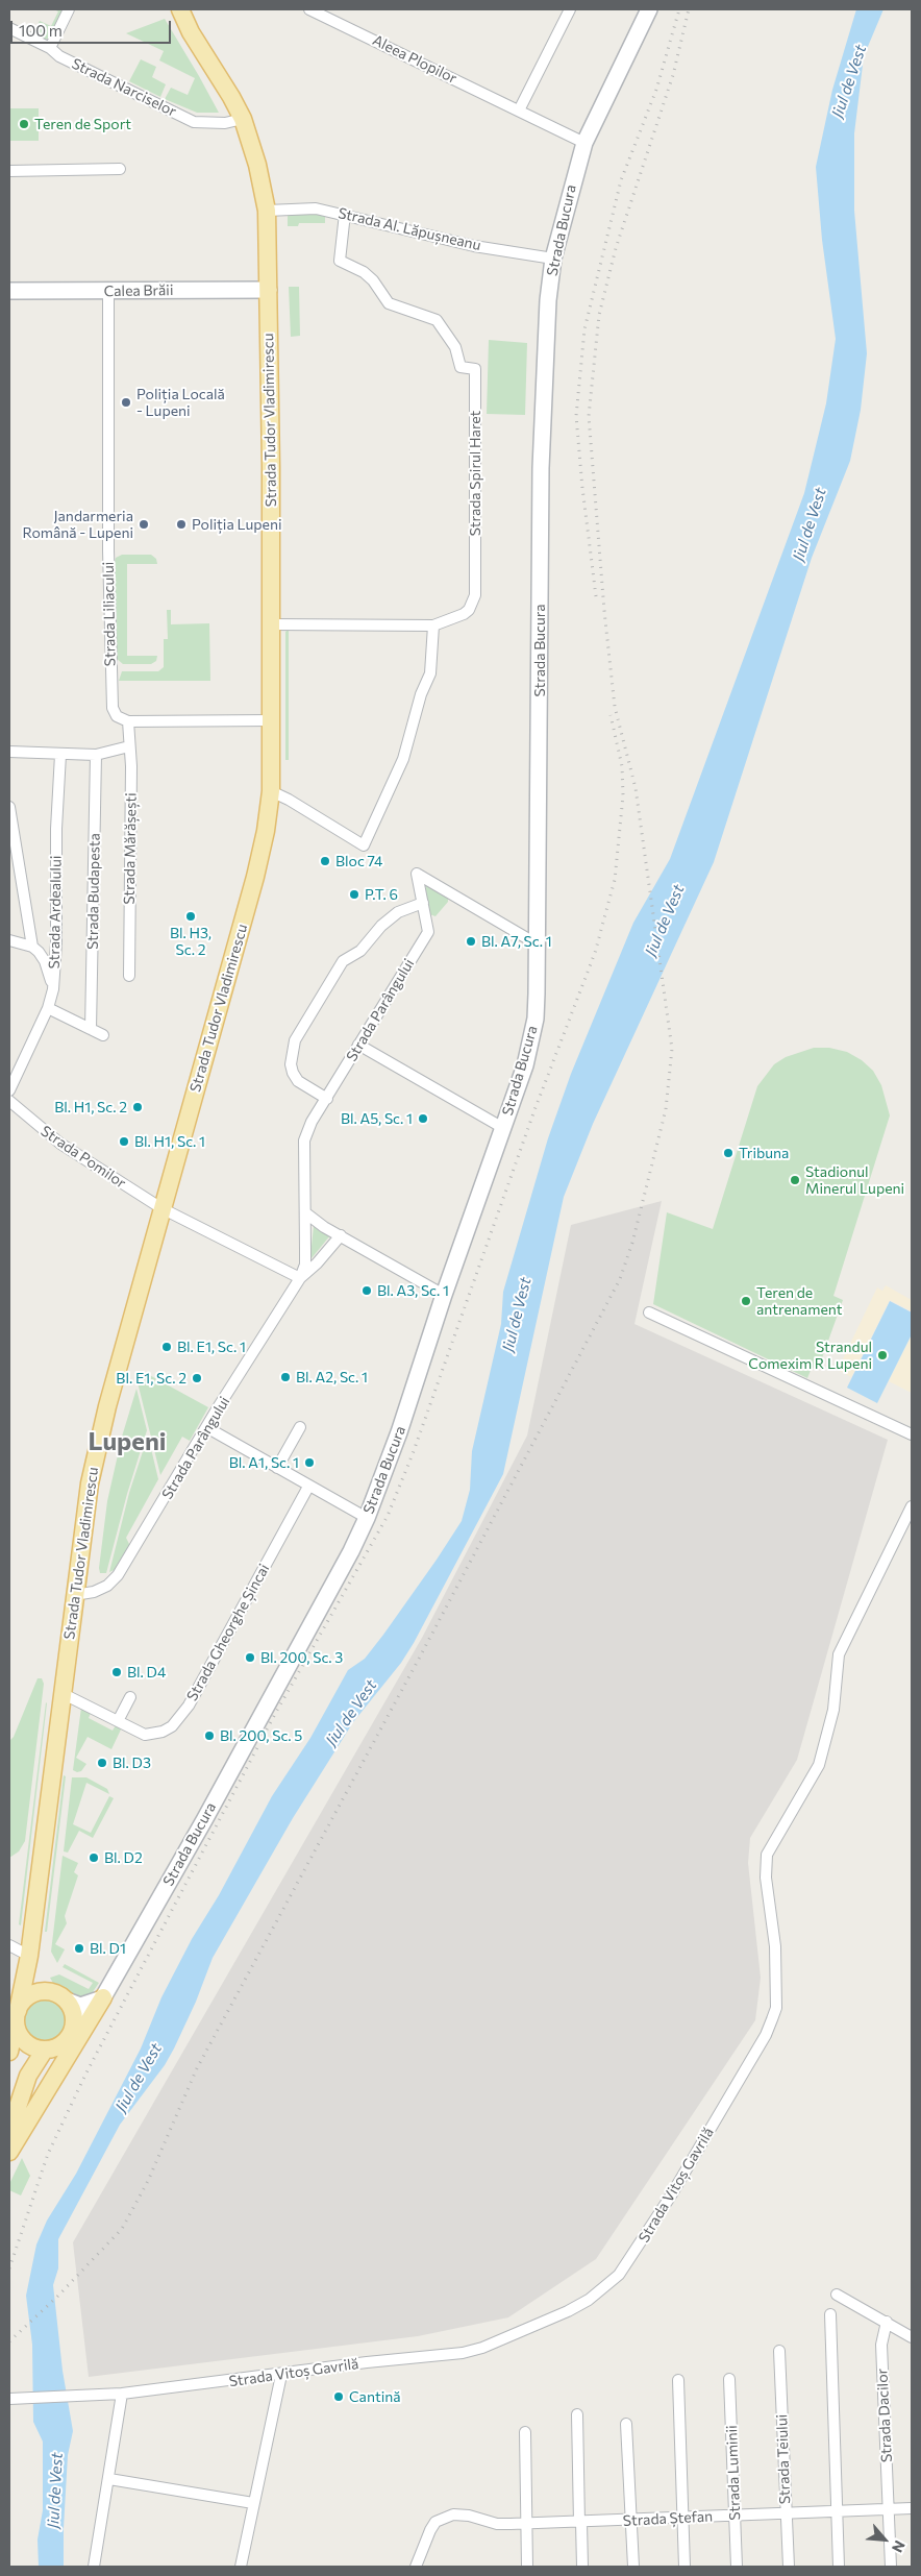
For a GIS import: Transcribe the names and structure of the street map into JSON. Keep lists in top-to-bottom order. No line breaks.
{"streets":{"main road":["Strada Bucura","Calea Brăii","Strada Tudor Vladimirescu"],"street":["Aleea Plopilor","Strada Narciselor","Strada Al. Lăpușneanu","Strada Spirul Haret","Strada Liliacului","Strada Mărășești","Strada Budapesta","Strada Ardealului","Strada Parângului","Strada Pomilor","Strada Gheorghe Șincai","Strada Vitoș Gavrilă","Strada Dacilor","Strada Teiului","Strada Luminii","Strada Ștefan"]},"crossings":[["Aleea Plopilor","Strada Bucura"],["Strada Narciselor","Strada Tudor Vladimirescu"],["Strada Al. Lăpușneanu","Strada Bucura"],["Strada Al. Lăpușneanu","Strada Tudor Vladimirescu"],["Strada Al. Lăpușneanu","Strada Spirul Haret"],["Strada Bucura","Strada Tudor Vladimirescu"],["Strada Bucura","Strada Parângului"],["Calea Brăii","Strada Tudor Vladimirescu"],["Calea Brăii","Strada Liliacului"],["Strada Tudor Vladimirescu","Strada Spirul Haret"],["Strada Tudor Vladimirescu","Strada Parângului"],["Strada Tudor Vladimirescu","Strada Pomilor"],["Strada Tudor Vladimirescu","Strada Gheorghe Șincai"],["Strada Liliacului","Strada Mărășești"],["Strada Dacilor","Strada Ștefan"],["Strada Teiului","Strada Ștefan"],["Strada Luminii","Strada Ștefan"]],"districts":["Lupeni"],"water":["Jiul de Vest"],"places":["Teren de Sport","Poliția Locală - Lupeni","Jandarmeria Română - Lupeni","Poliția Lupeni","Bloc 74","P.T. 6","Bl. H3, Sc. 2","Bl. A7, Sc. 1","Bl. H1, Sc. 2","Bl. A5, Sc. 1","Bl. H1, Sc. 1","Tribuna","Stadionul Minerul Lupeni","Bl. A3, Sc. 1","Teren de antrenament","Bl. E1, Sc. 1","Strandul Comexim R Lupeni","Bl. A2, Sc. 1","Bl. E1, Sc. 2","Bl. A1, Sc. 1","Bl. 200, Sc. 3","Bl. D4","Bl. 200, Sc. 5","Bl. D3","Bl. D2","Bl. D1","Cantină"],"scale_bar":"100 m","north":"bottom right"}
